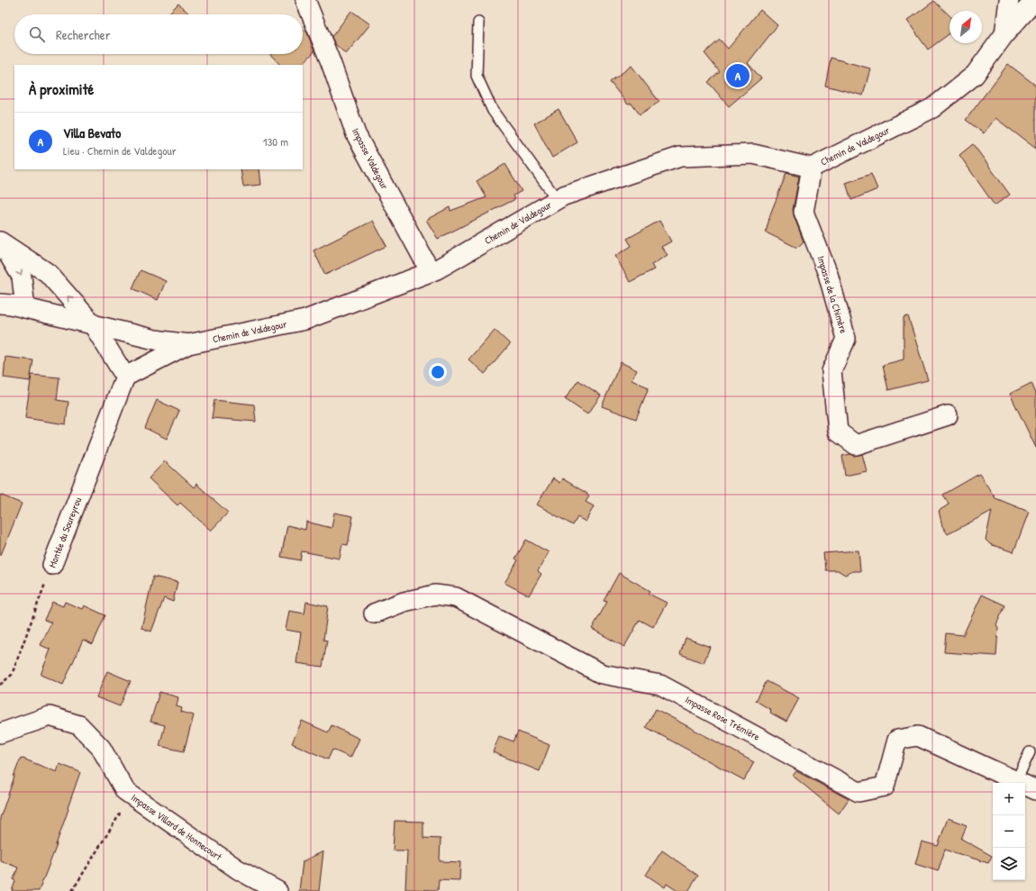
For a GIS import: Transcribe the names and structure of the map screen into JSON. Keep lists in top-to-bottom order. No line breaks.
{"streets":{"street":["Chemin de Valdegour","Impasse Valdegour","Impasse de la Chimère","Montée du Soureyrou","Impasse Rose Trémière","Impasse Villard de Honnecourt"]},"crossings":[["Chemin de Valdegour","Impasse Valdegour"],["Chemin de Valdegour","Impasse de la Chimère"]],"north":"top right","page":{"search":"Rechercher","pins":"A","heading":"À proximité","list":[{"mark":"A","name":"Villa Bevato","note":"Lieu · Chemin de Valdegour","value":"130 m"}],"map_buttons":["+","−"]}}
